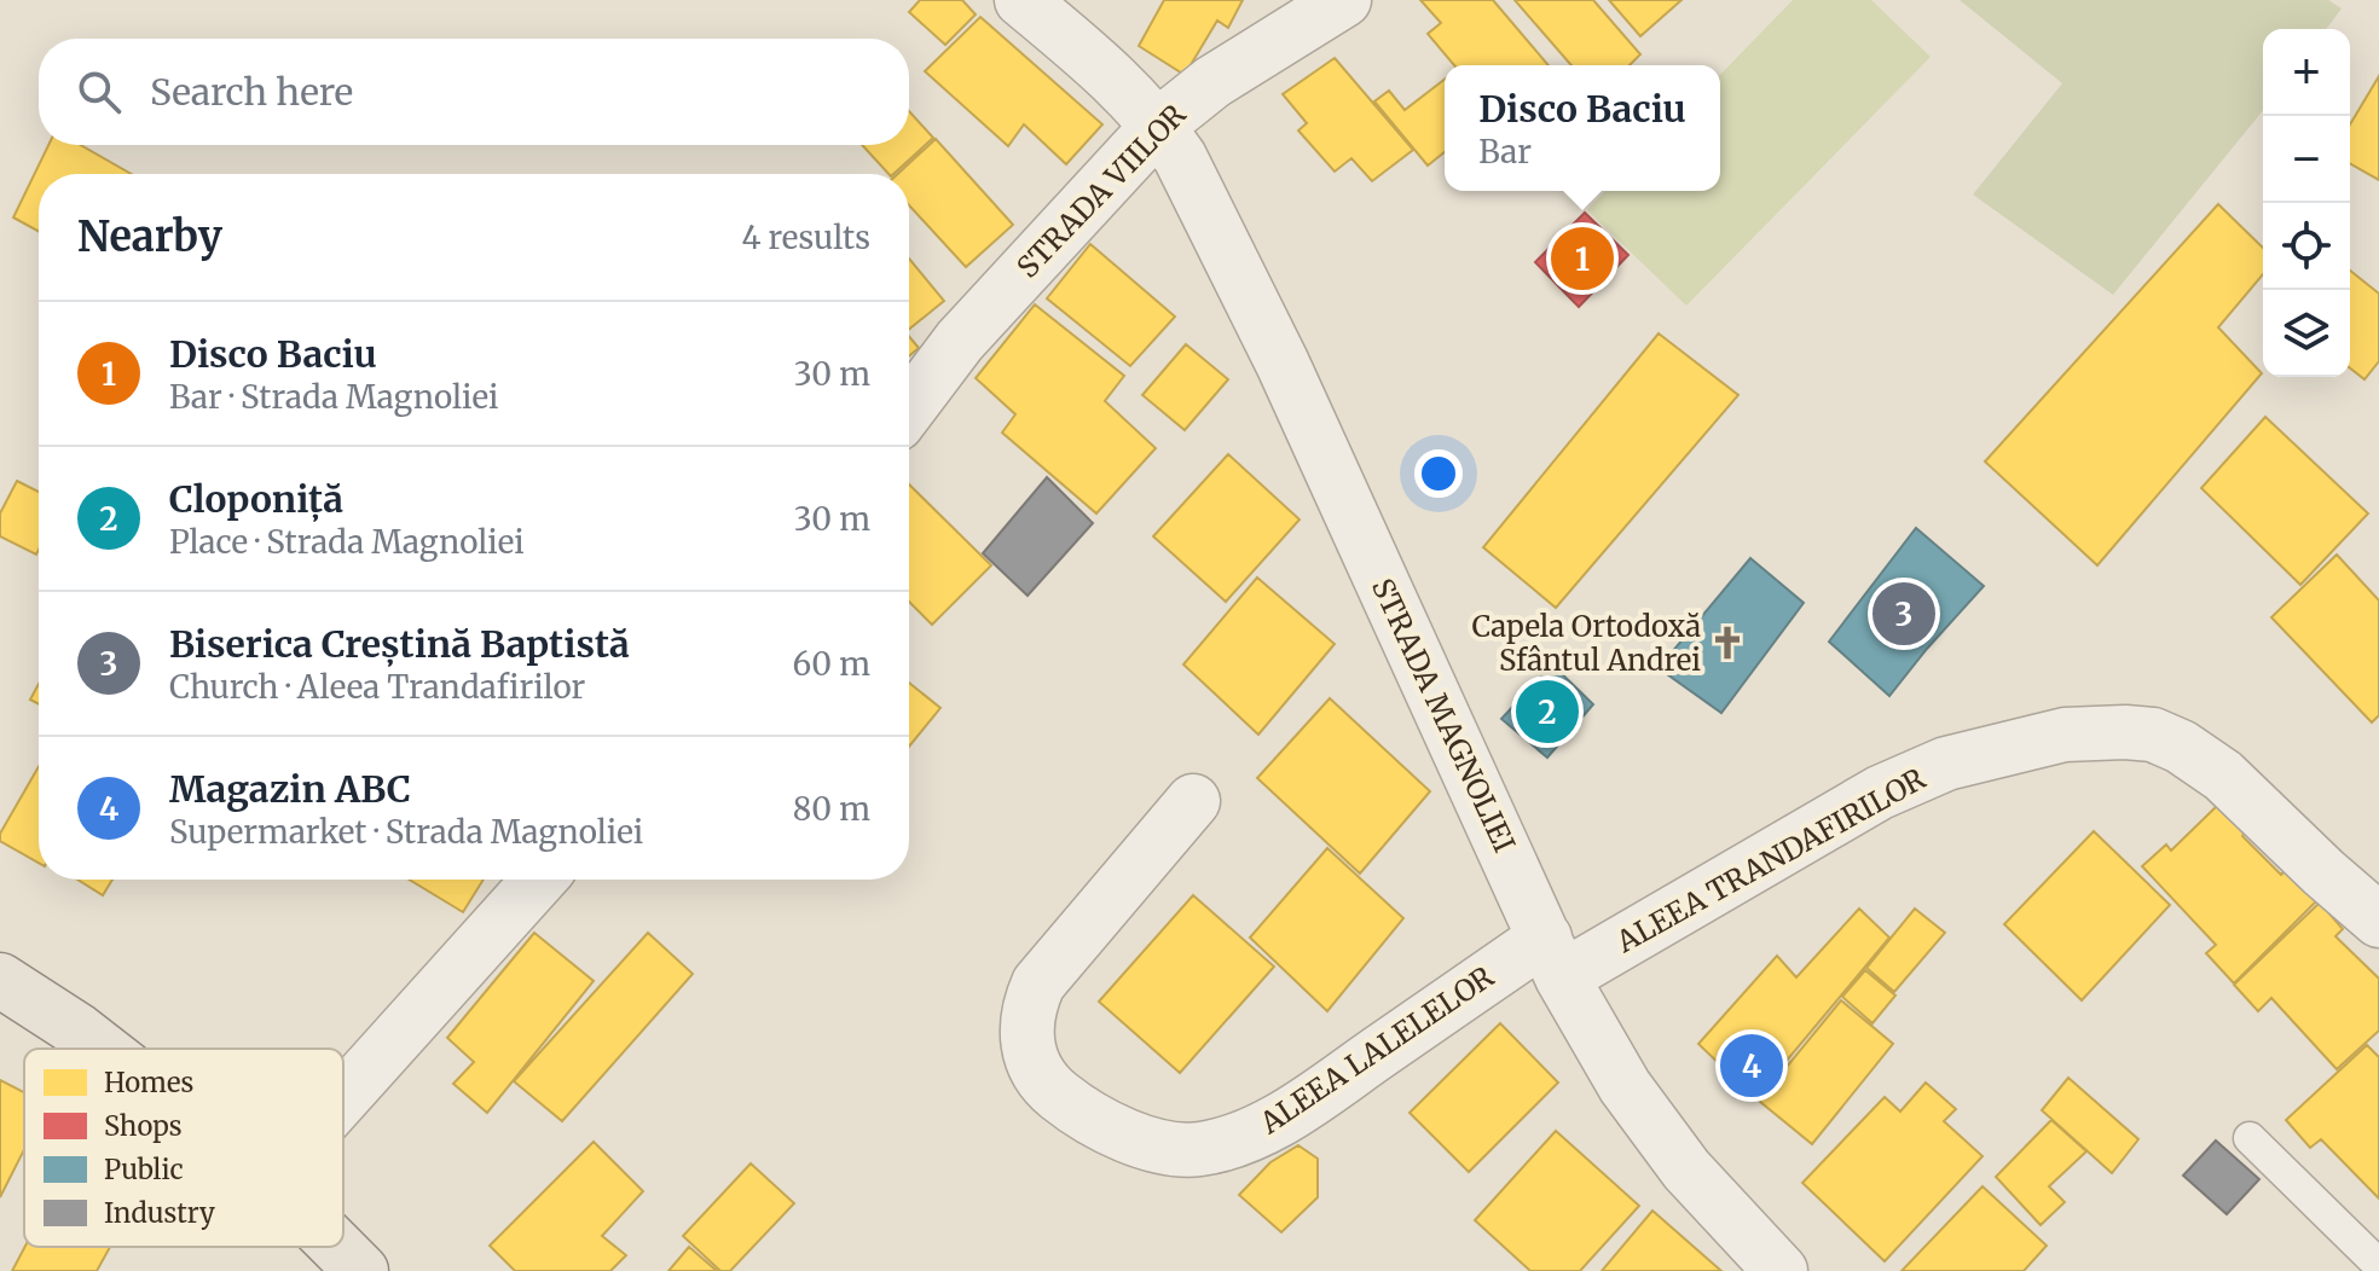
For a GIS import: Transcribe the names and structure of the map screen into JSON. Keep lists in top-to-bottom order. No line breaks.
{"streets":{"street":["STRADA VIILOR","STRADA MAGNOLIEI","ALEEA TRANDAFIRILOR","ALEEA LALELELOR"]},"crossings":[["STRADA VIILOR","STRADA MAGNOLIEI"],["STRADA MAGNOLIEI","ALEEA TRANDAFIRILOR"],["STRADA MAGNOLIEI","ALEEA LALELELOR"],["ALEEA TRANDAFIRILOR","ALEEA LALELELOR"]],"places":{"church":["Capela Ortodoxă Sfântul Andrei"]},"legend":["Homes","Shops","Public","Industry"],"page":{"map_buttons":["+","−"],"search":"Search here","popup":["Disco Baciu","Bar"],"heading":["Nearby","4 results"],"pins":["1","3","2","4"],"list":[{"mark":"1","name":"Disco Baciu","note":"Bar · Strada Magnoliei","value":"30 m"},{"mark":"2","name":"Cloponiță","note":"Place · Strada Magnoliei","value":"30 m"},{"mark":"3","name":"Biserica Creștină Baptistă","note":"Church · Aleea Trandafirilor","value":"60 m"},{"mark":"4","name":"Magazin ABC","note":"Supermarket · Strada Magnoliei","value":"80 m"}]}}
